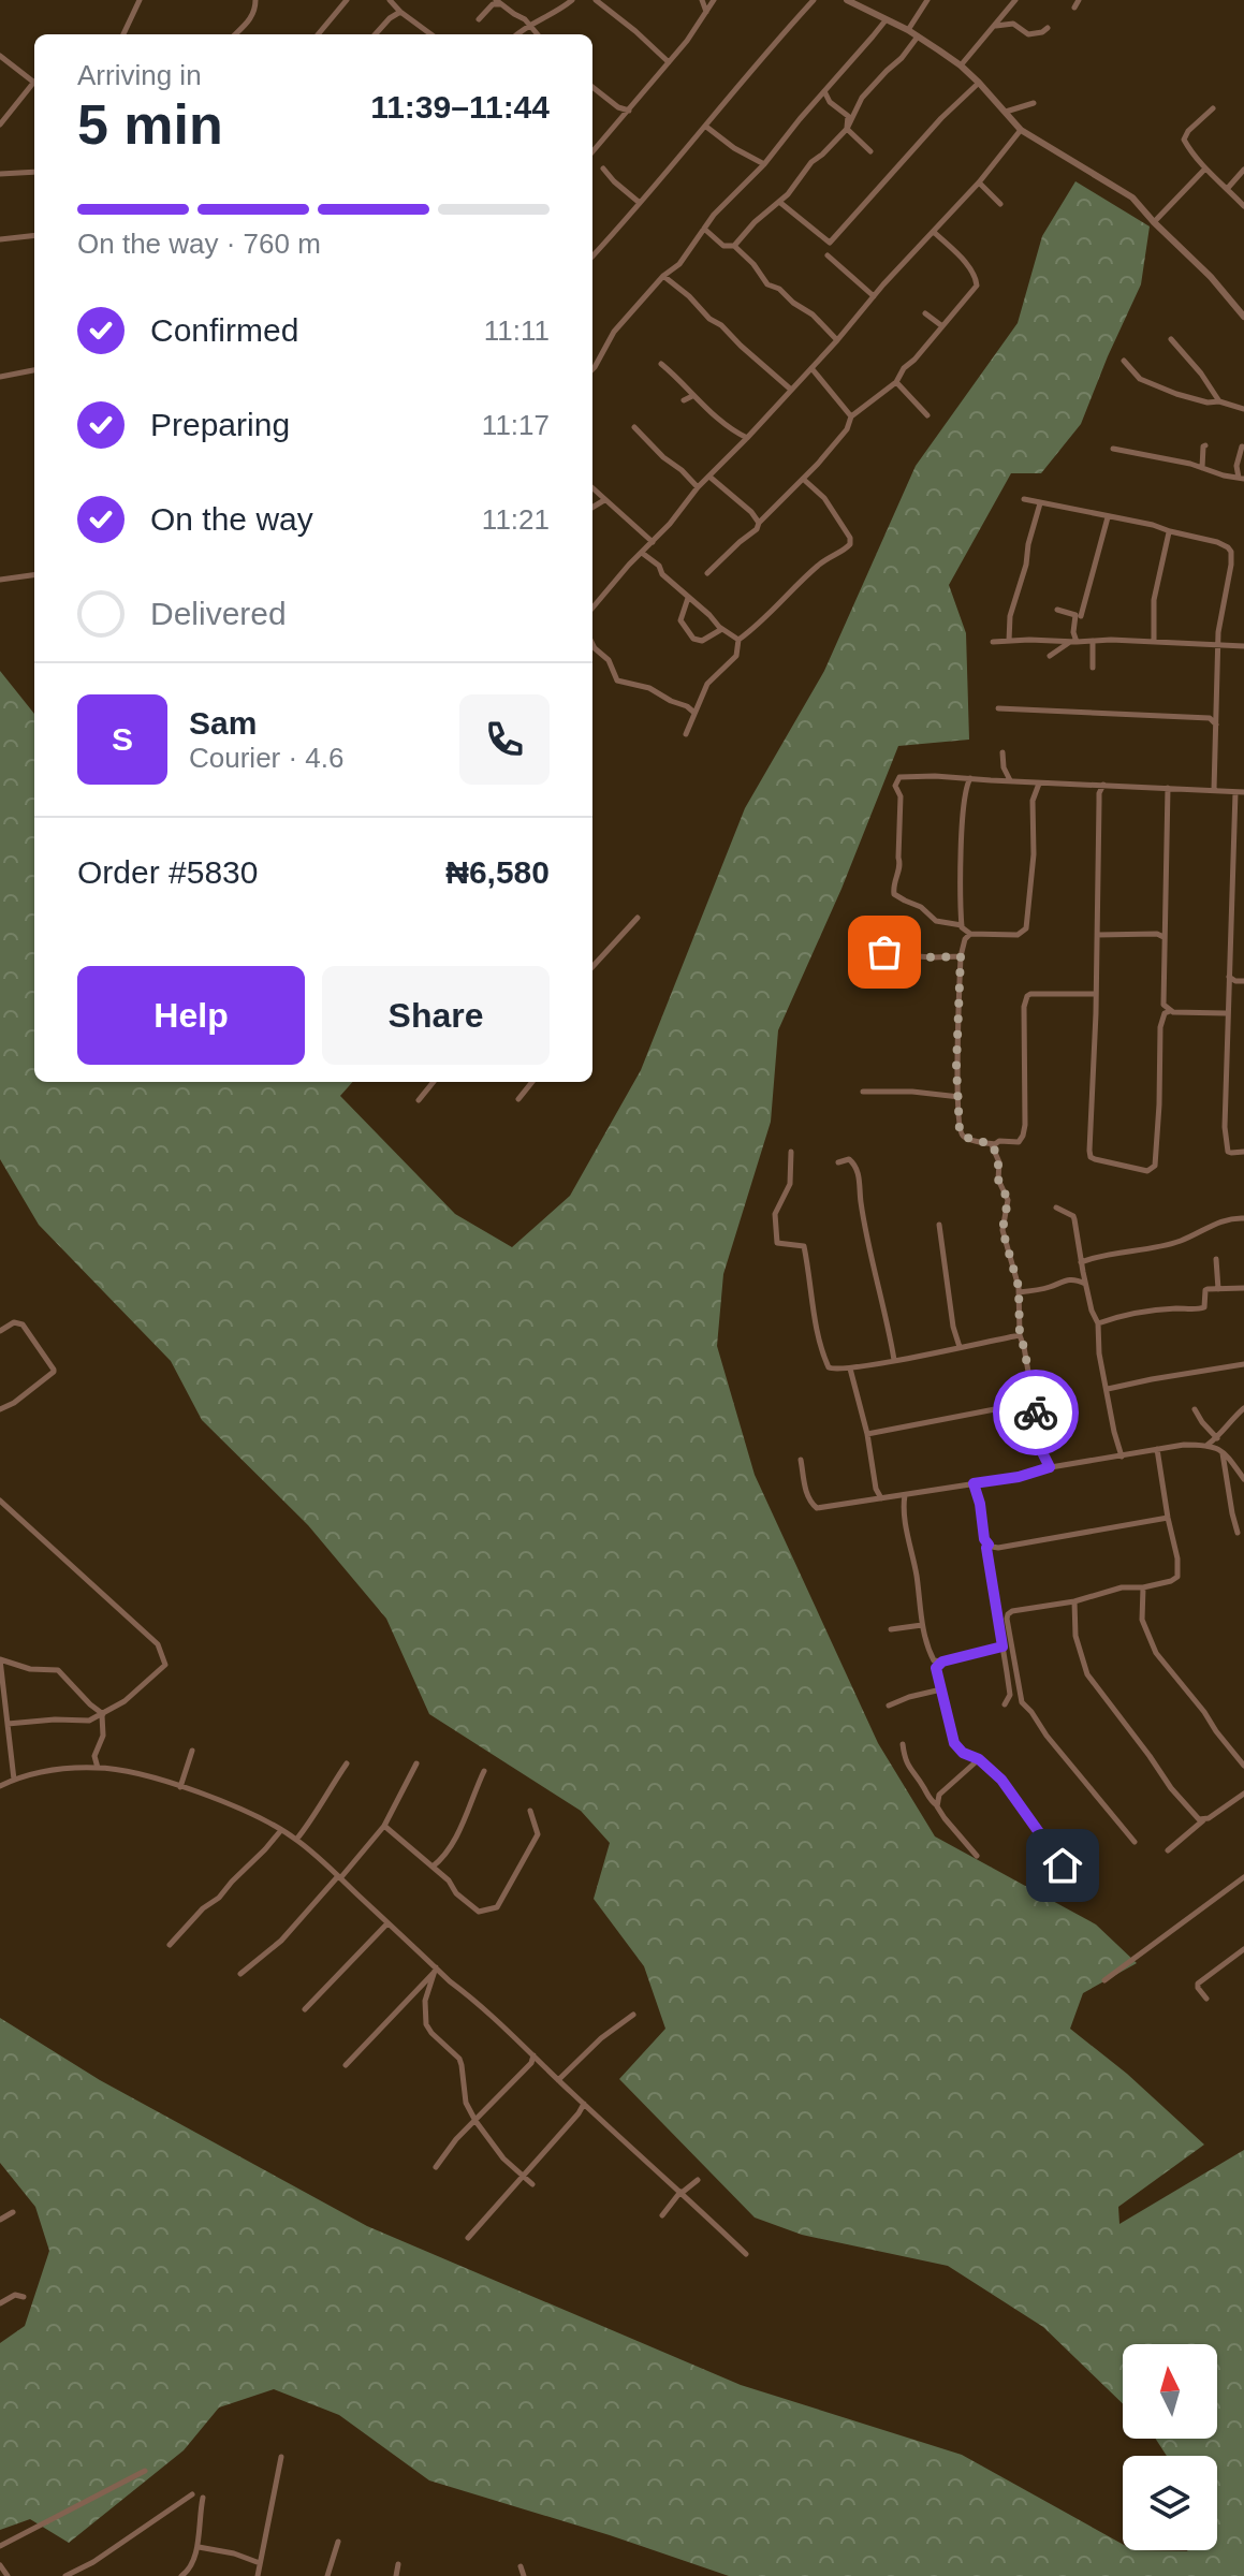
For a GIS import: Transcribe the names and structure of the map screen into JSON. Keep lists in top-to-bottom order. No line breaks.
{"north":"top","page":{"heading":["5 min","Arriving in","11:39–11:44"],"panel":["Sam","Courier · 4.6","Order #5830","₦6,580"],"bar":"On the way · 760 m","list":[["Confirmed","11:11"],["Preparing","11:17"],["On the way","11:21"],"Delivered"],"round":"S","buttons":["Help","Share"]}}
